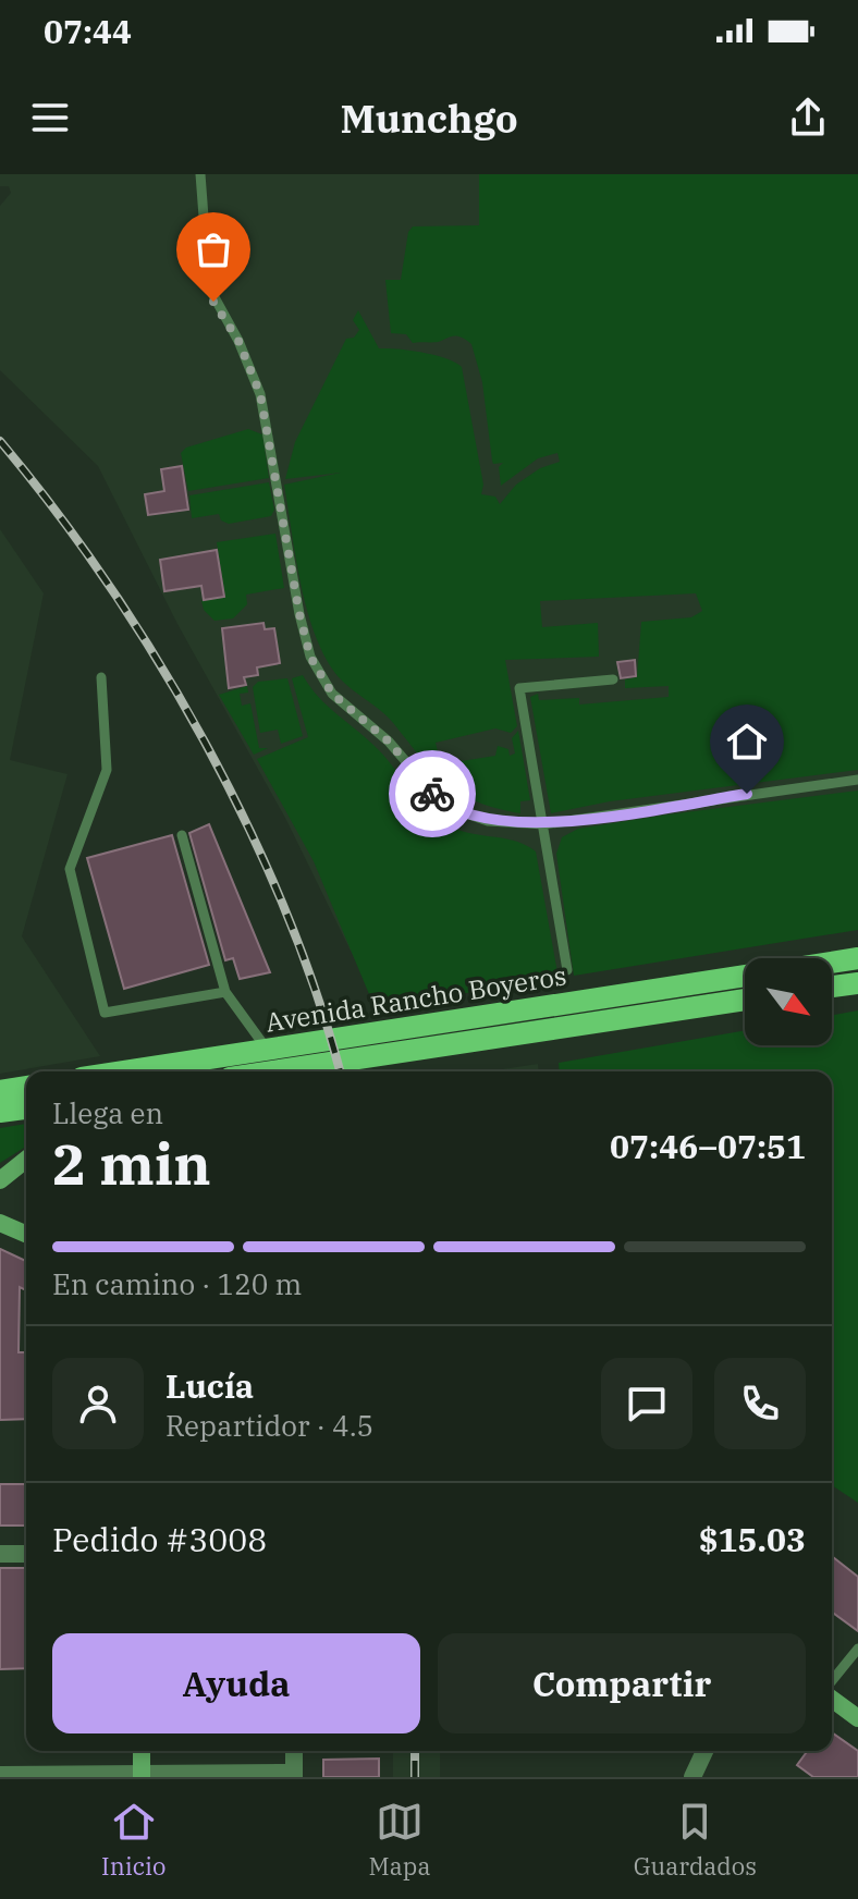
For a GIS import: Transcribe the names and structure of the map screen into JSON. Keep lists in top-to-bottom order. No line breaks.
{"streets":{"main road":["Avenida Rancho Boyeros"]},"north":"bottom right","page":{"status":"07:44","header":"Munchgo","heading":["2 min","Llega en","07:46–07:51"],"panel":["Lucía","Repartidor · 4.5","Pedido #3008","$15.03"],"bar":"En camino · 120 m","buttons":["Ayuda","Compartir"],"tabs":["Inicio","Mapa","Guardados"]}}
